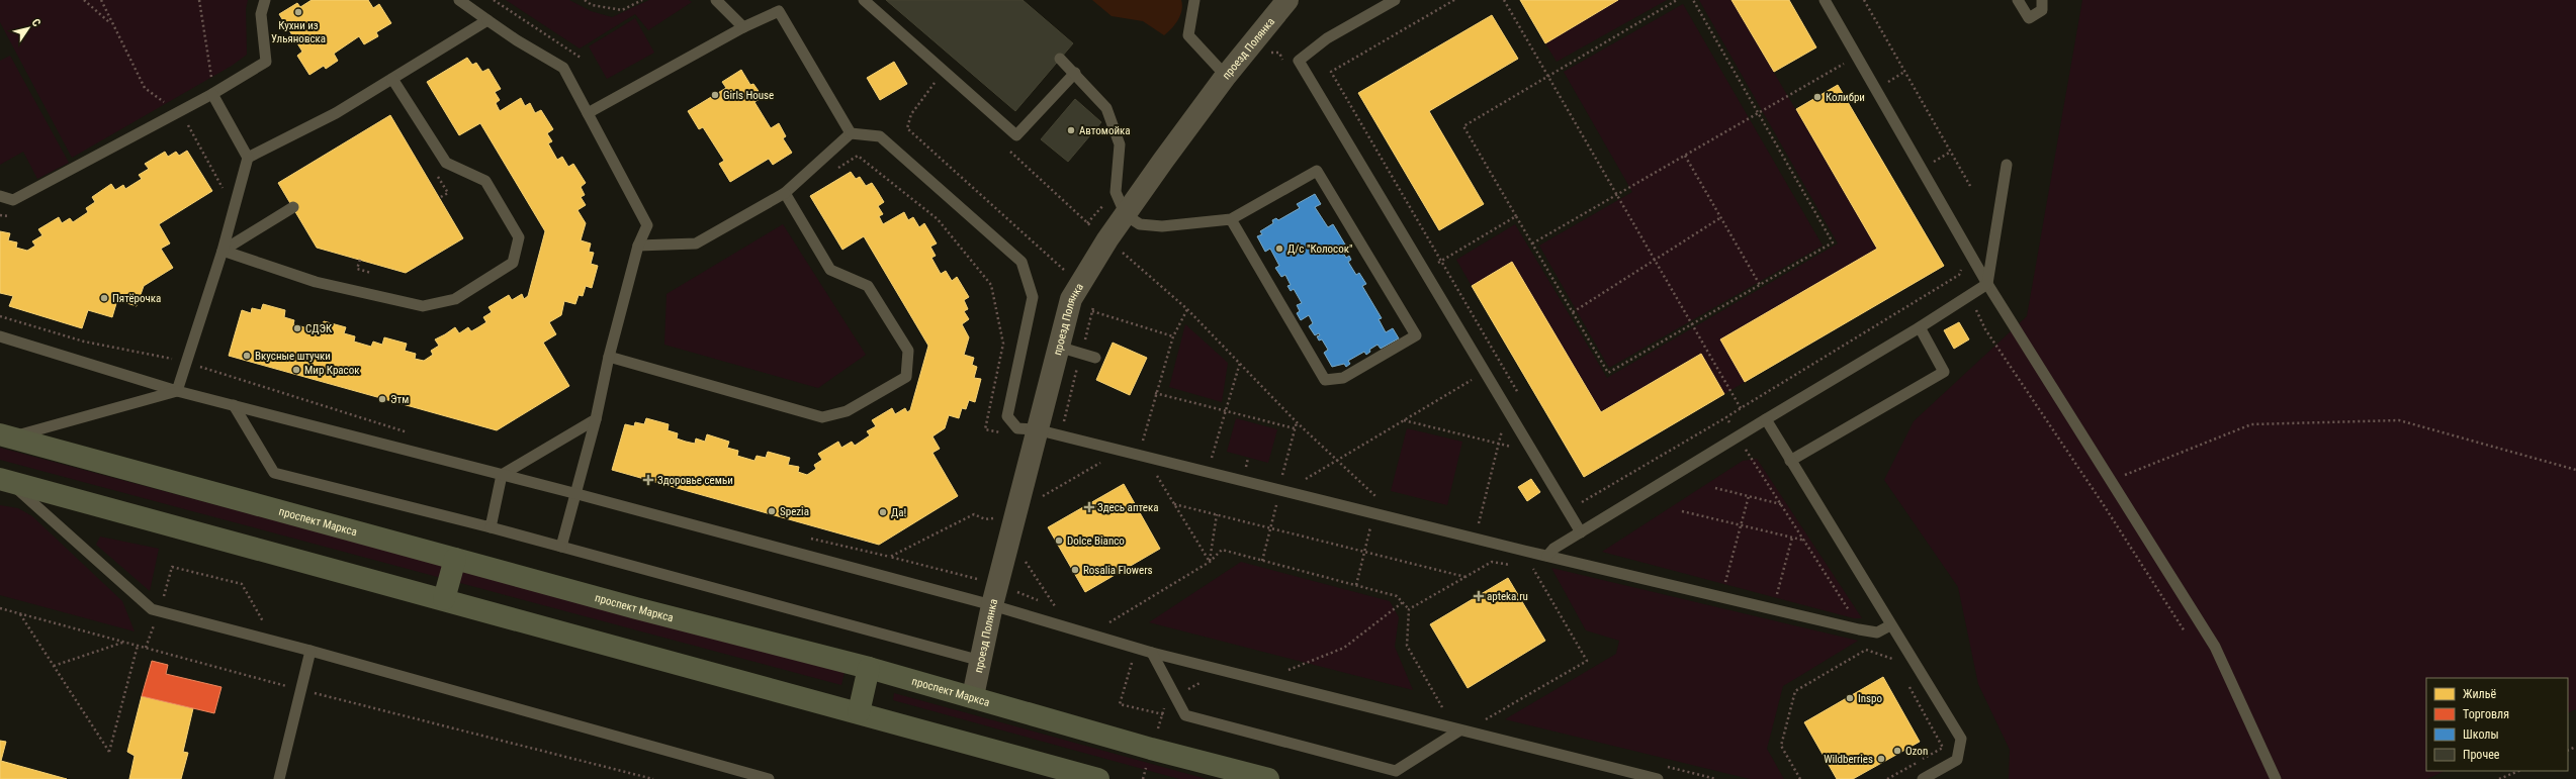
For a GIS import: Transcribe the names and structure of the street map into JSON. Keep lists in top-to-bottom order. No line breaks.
{"streets":{"main road":["проспект Маркса"],"street":["проезд Полянка"]},"crossings":[["проезд Полянка","проспект Маркса"]],"places":{"other":["Кухни из Ульяновска","Girls House","Колибри","Автомойка","Д/с \"Колосок\"","Пятёрочка","СДЭК","Вкусные штучки","Мир Красок","Этм","Spezia","Да!","Dolce Bianco","Rosalia Flowers","Inspo","Ozon","Wildberries"],"health":["Здоровье семьи","Здесь аптека","apteka.ru"]},"legend":["Жильё","Торговля","Школы","Прочее"],"north":"top right"}
